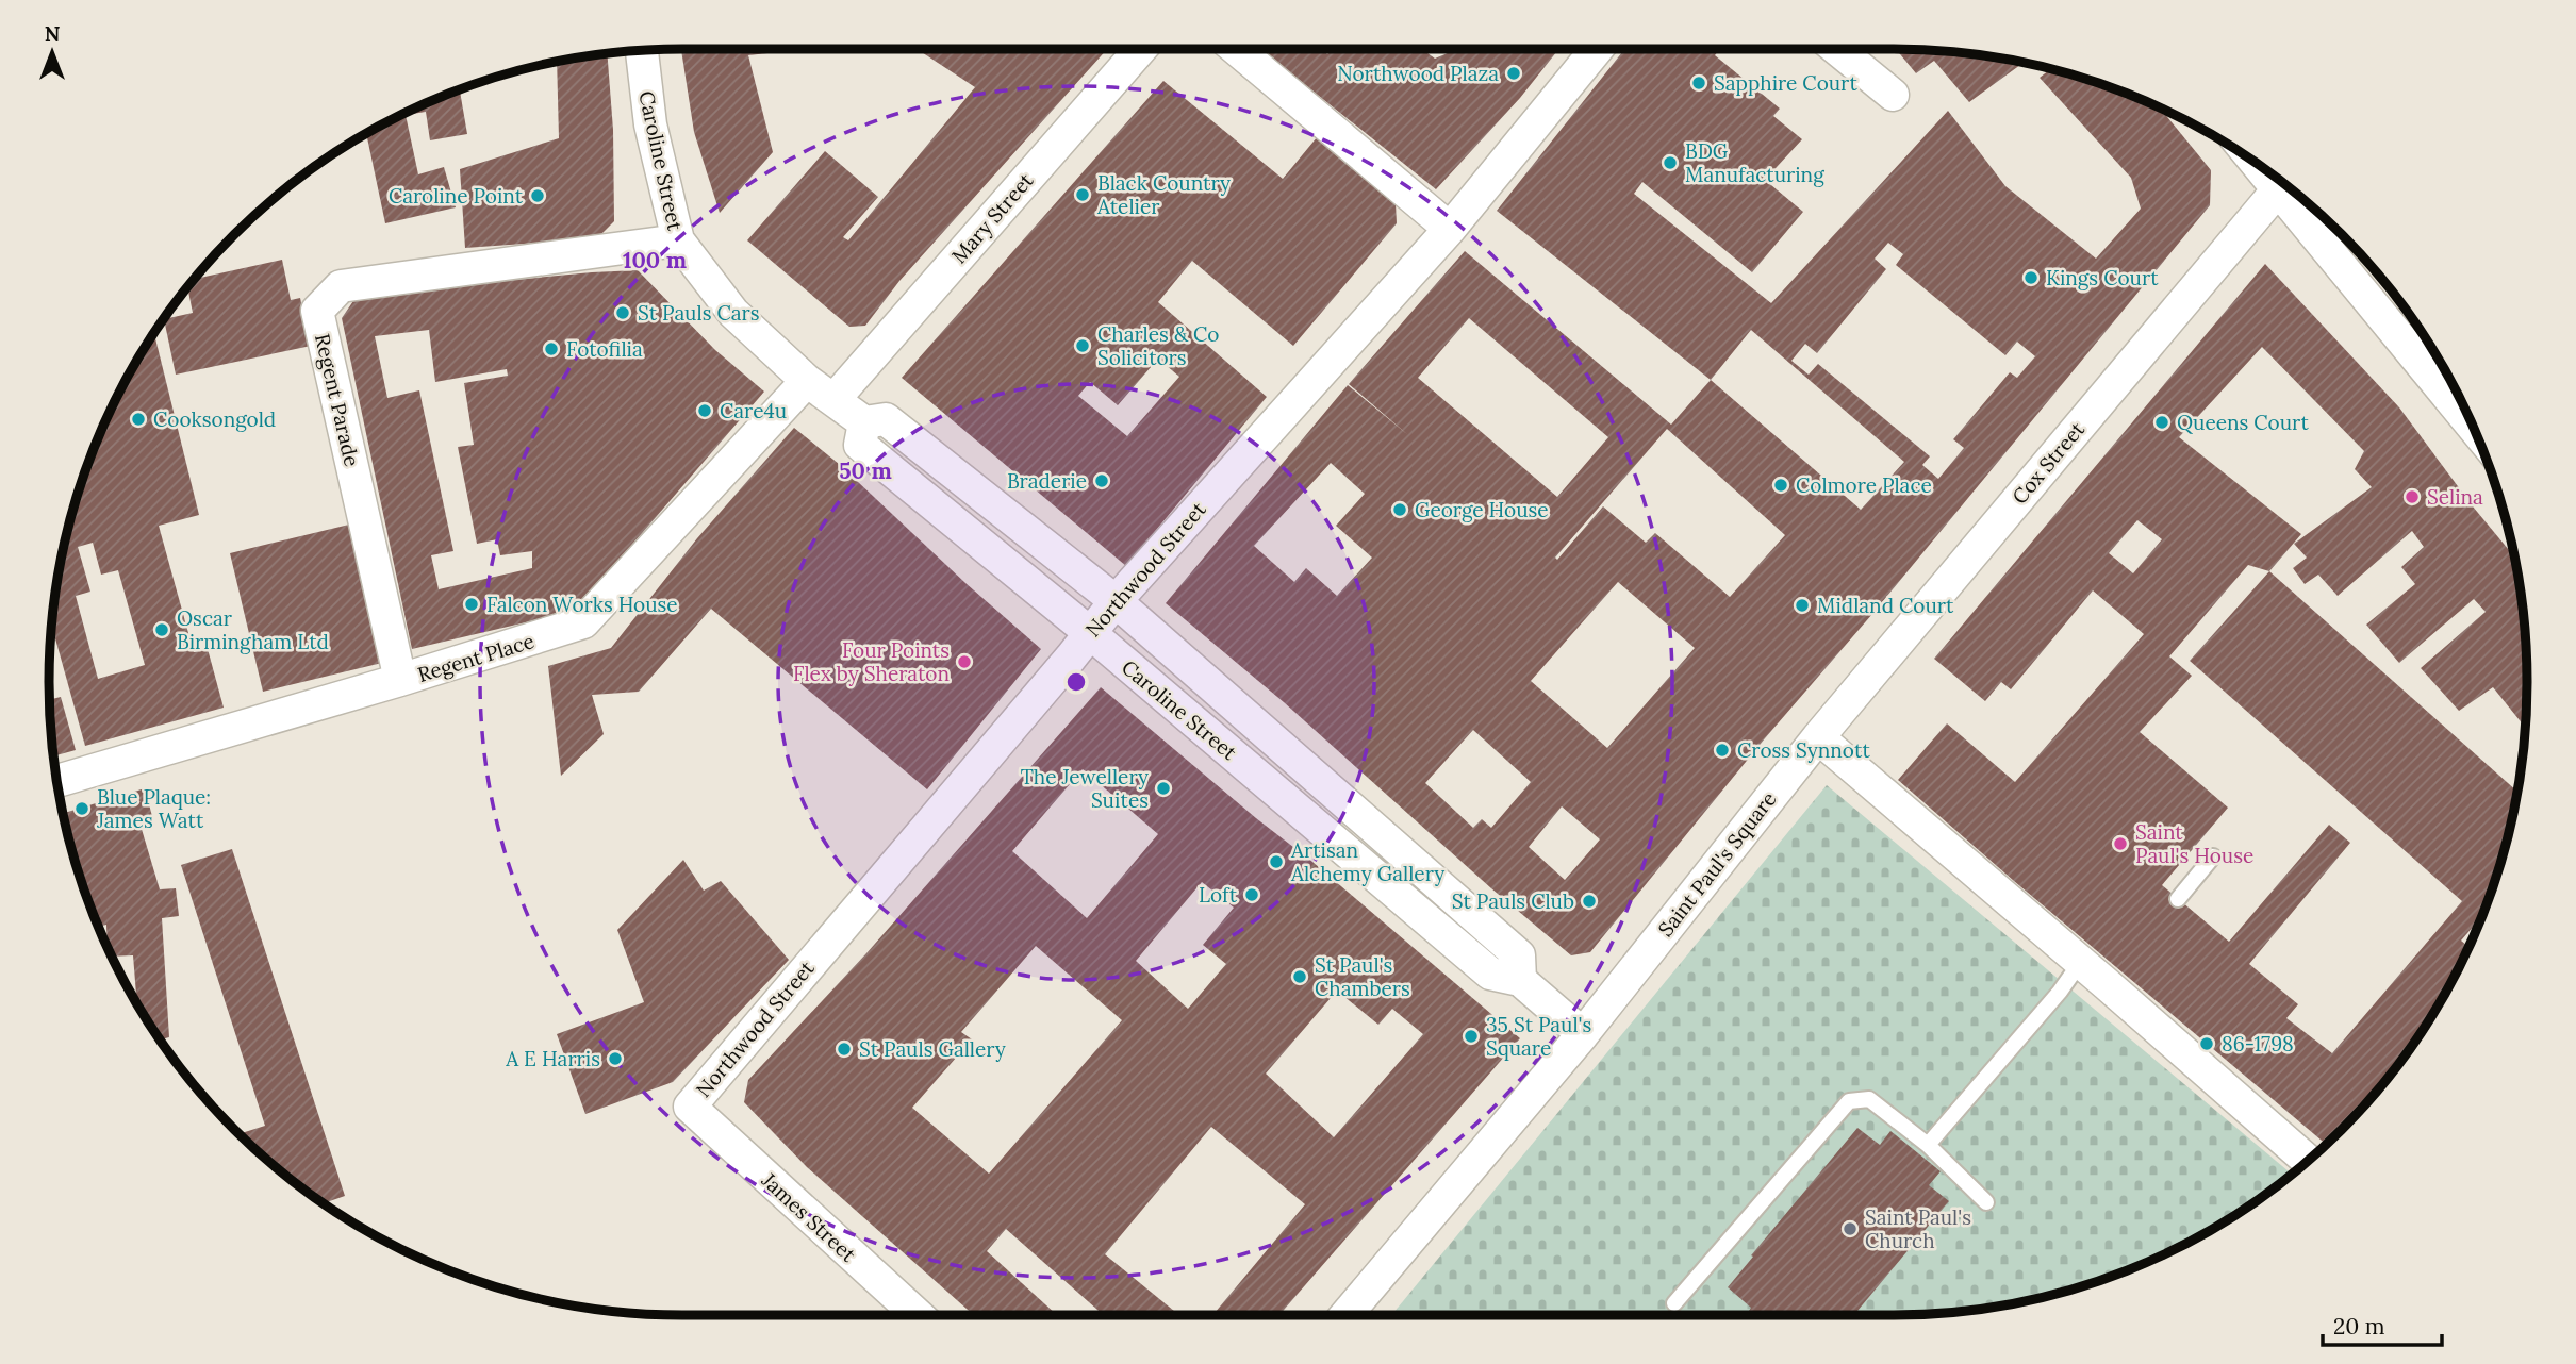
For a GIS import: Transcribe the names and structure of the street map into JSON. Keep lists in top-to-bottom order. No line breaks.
{"streets":{"street":["Caroline Street","Mary Street","Regent Parade","Cox Street","Northwood Street","Regent Place","Saint Paul's Square","James Street"]},"crossings":[["Caroline Street","Mary Street"],["Caroline Street","Regent Parade"],["Caroline Street","Northwood Street"],["Caroline Street","Regent Place"],["Caroline Street","Saint Paul's Square"],["Regent Parade","Regent Place"],["Cox Street","Saint Paul's Square"],["Northwood Street","James Street"]],"places":["Northwood Plaza","Sapphire Court","BDG Manufacturing","Black Country Atelier","Caroline Point","Kings Court","St Pauls Cars","Charles & Co Solicitors","Fotofilia","Care4u","Cooksongold","Queens Court","Braderie","Colmore Place","Selina","George House","Falcon Works House","Midland Court","Oscar Birmingham Ltd","Four Points Flex by Sheraton","Cross Synnott","The Jewellery Suites","Blue Plaque: James Watt","Saint Paul's House","Artisan Alchemy Gallery","Loft","St Pauls Club","St Paul's Chambers","35 St Paul's Square","86-1798","St Pauls Gallery","A E Harris","Saint Paul's Church"],"scale_bar":"20 m","north":"top","rings":["100 m","50 m"]}
